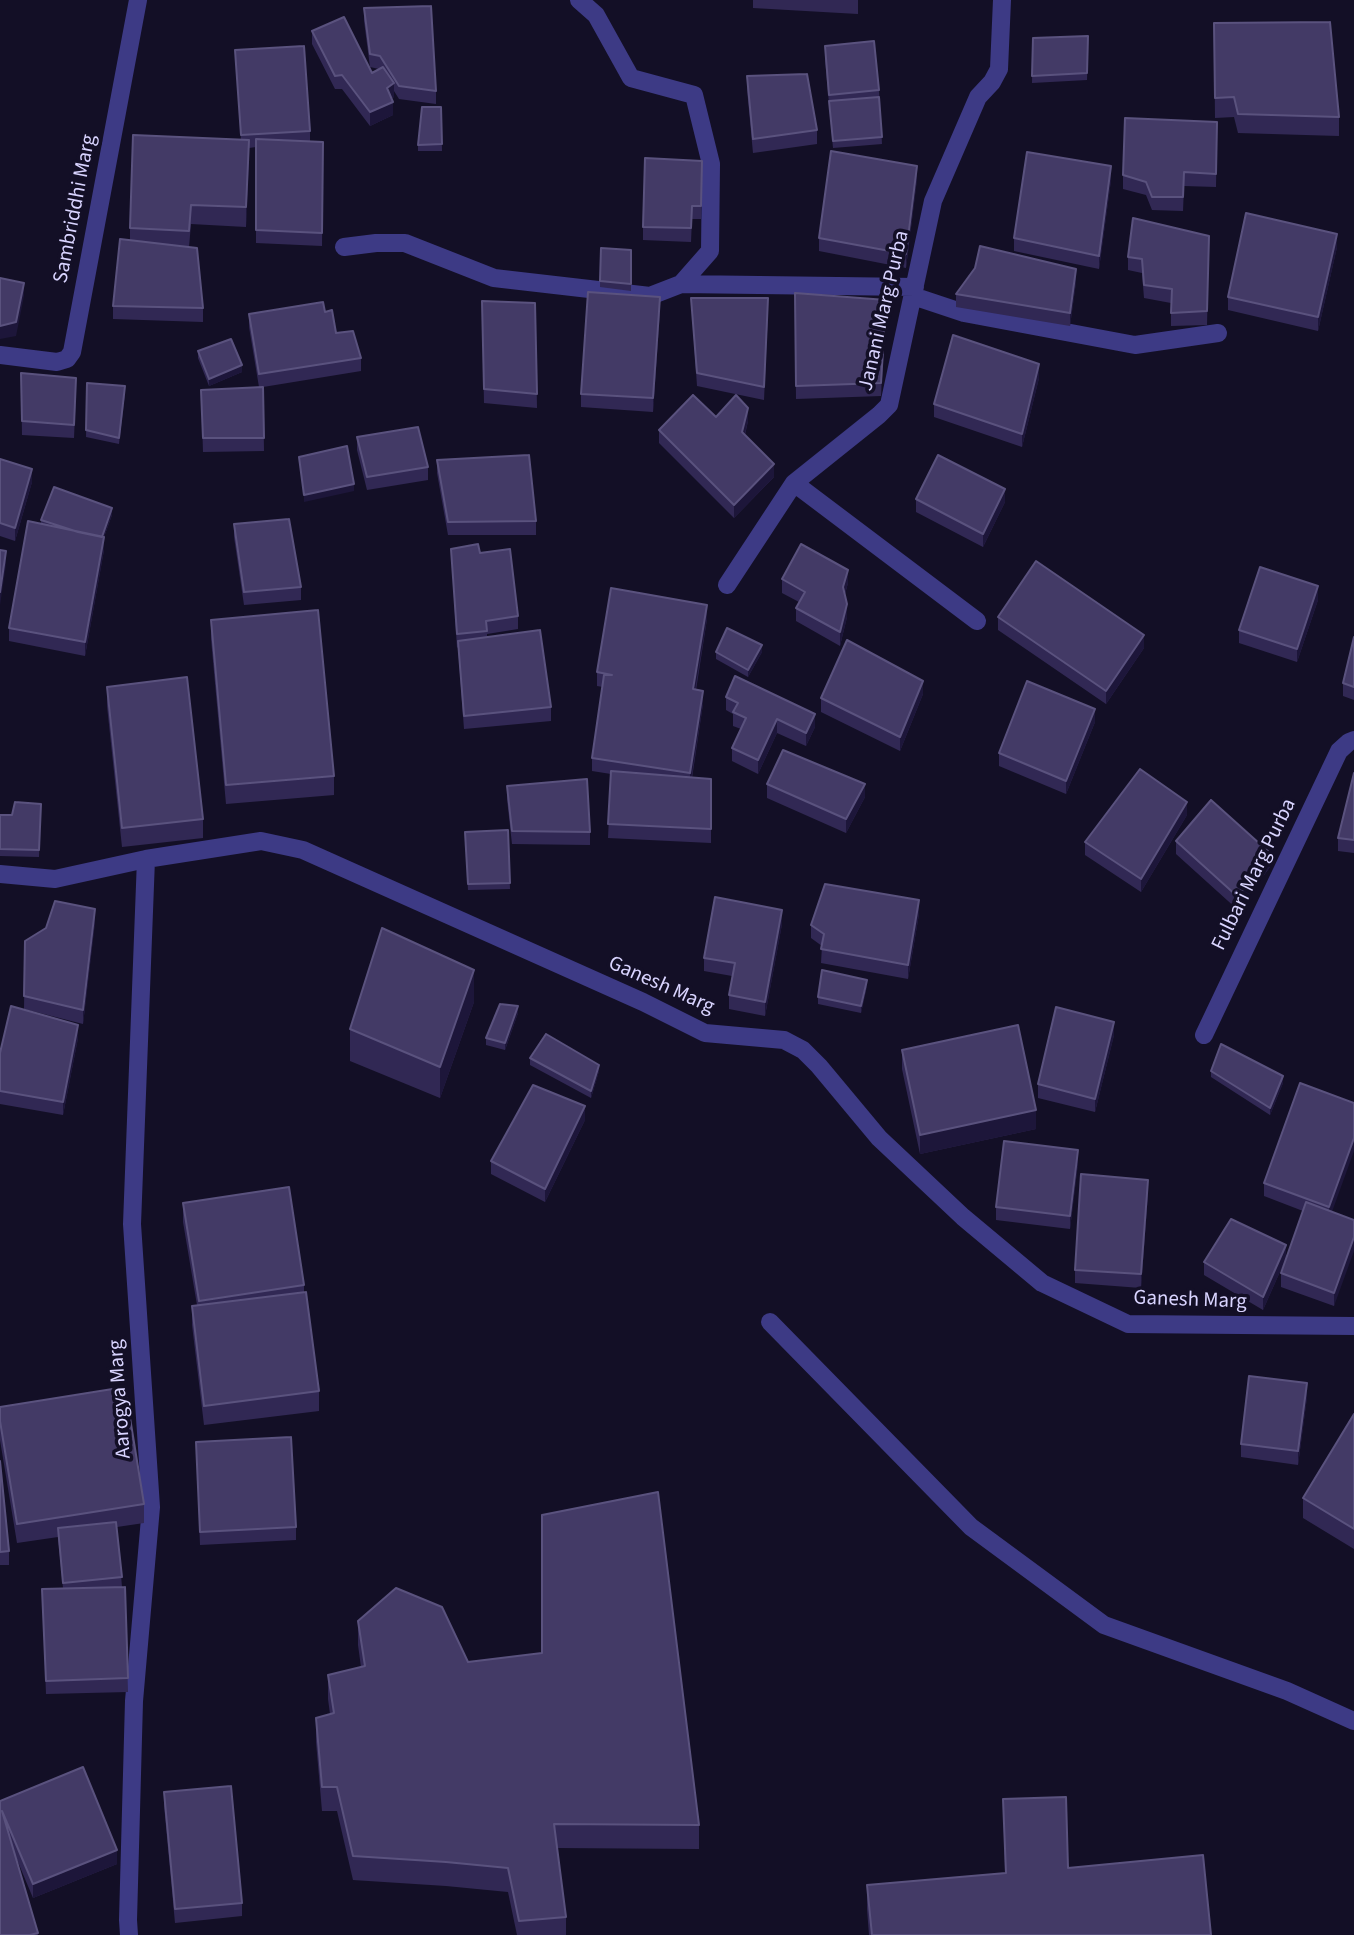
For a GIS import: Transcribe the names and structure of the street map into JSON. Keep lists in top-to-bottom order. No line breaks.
{"streets":{"street":["Sambriddhi Marg","Janani Marg Purba","Fulbari Marg Purba","Ganesh Marg","Aarogya Marg"]},"crossings":[["Ganesh Marg","Aarogya Marg"]]}
